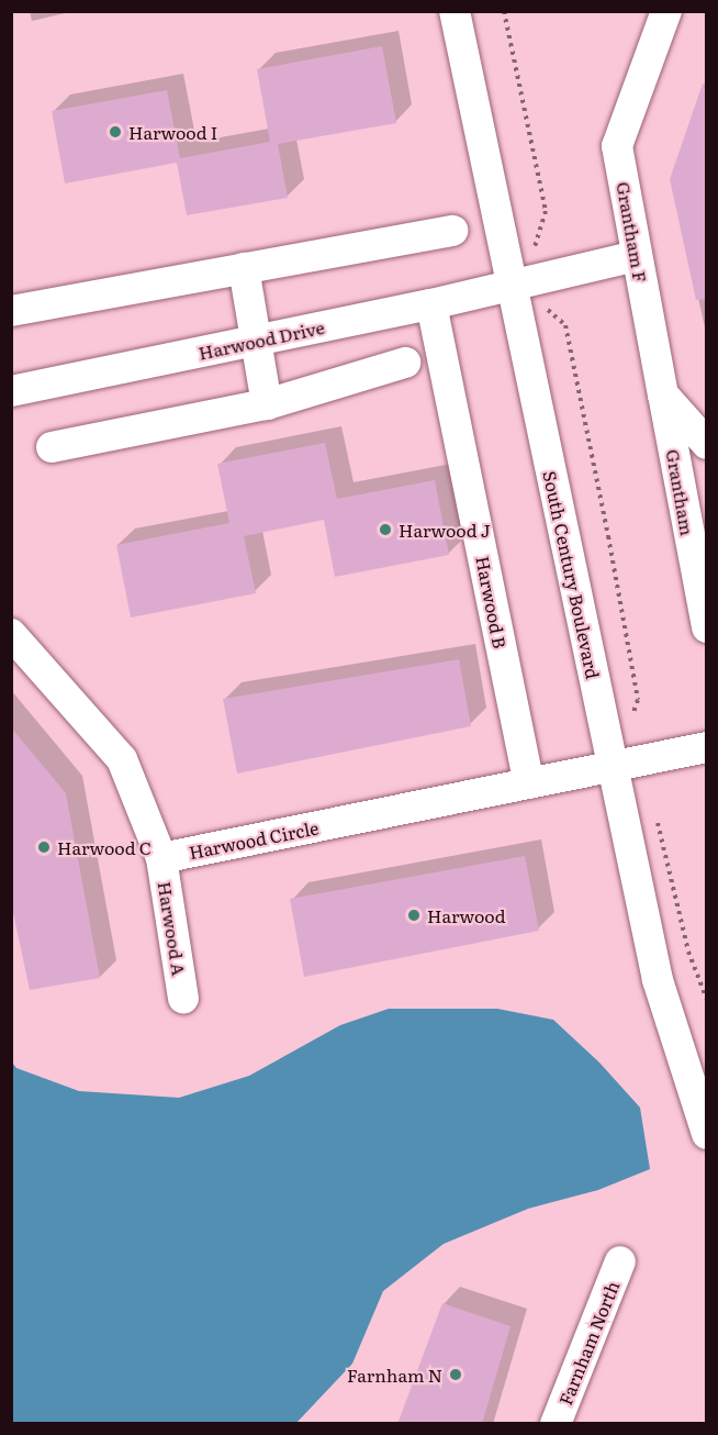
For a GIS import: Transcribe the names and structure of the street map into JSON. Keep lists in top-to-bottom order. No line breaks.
{"streets":{"street":["Grantham F","Harwood Drive","Grantham","South Century Boulevard","Harwood B","Harwood Circle","Harwood A","Farnham North"]},"crossings":[["Grantham F","Harwood Drive"],["Grantham F","Grantham"],["Harwood Drive","South Century Boulevard"],["Harwood Drive","Harwood B"],["South Century Boulevard","Harwood Circle"],["Harwood B","Harwood Circle"],["Harwood Circle","Harwood A"]],"places":["Harwood I","Harwood J","Harwood C","Harwood","Farnham N"]}
